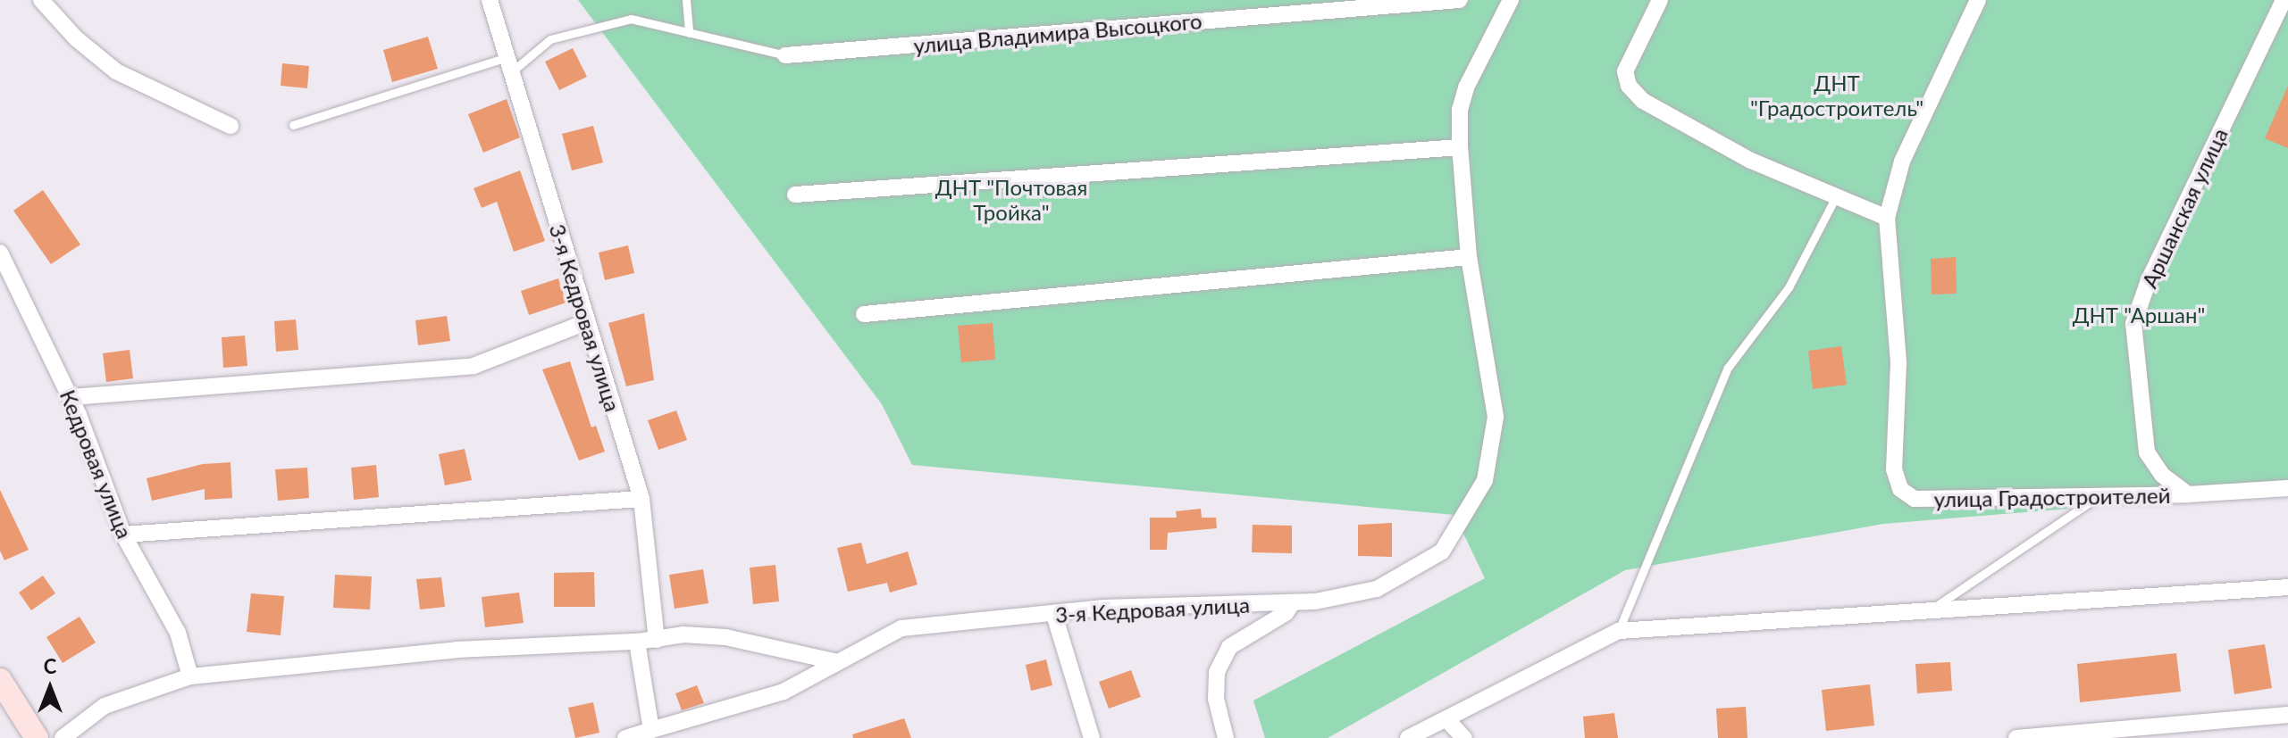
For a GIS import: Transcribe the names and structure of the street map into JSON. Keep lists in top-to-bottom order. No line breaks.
{"streets":{"street":["улица Владимира Высоцкого","Аршанская улица","3-я Кедровая улица","Кедровая улица","улица Градостроителей"]},"crossings":[["Аршанская улица","улица Градостроителей"]],"parks":["ДНТ \"Градостроитель\"","ДНТ \"Почтовая Тройка\"","ДНТ \"Аршан\""],"north":"top"}
